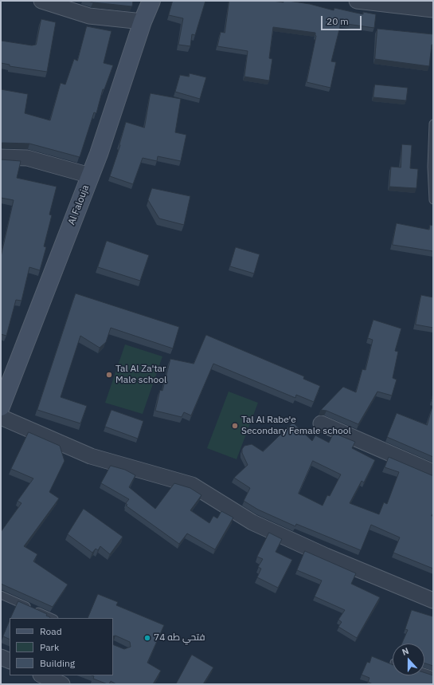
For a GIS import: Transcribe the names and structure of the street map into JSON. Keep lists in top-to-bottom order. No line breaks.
{"streets":{"main road":["Al Falouja"]},"places":["Tal Al Za'tar Male school","Tal Al Rabe'e Secondary Female school","فتحي طه 74"],"legend":["Road","Park","Building"],"scale_bar":"20 m","north":"top"}
